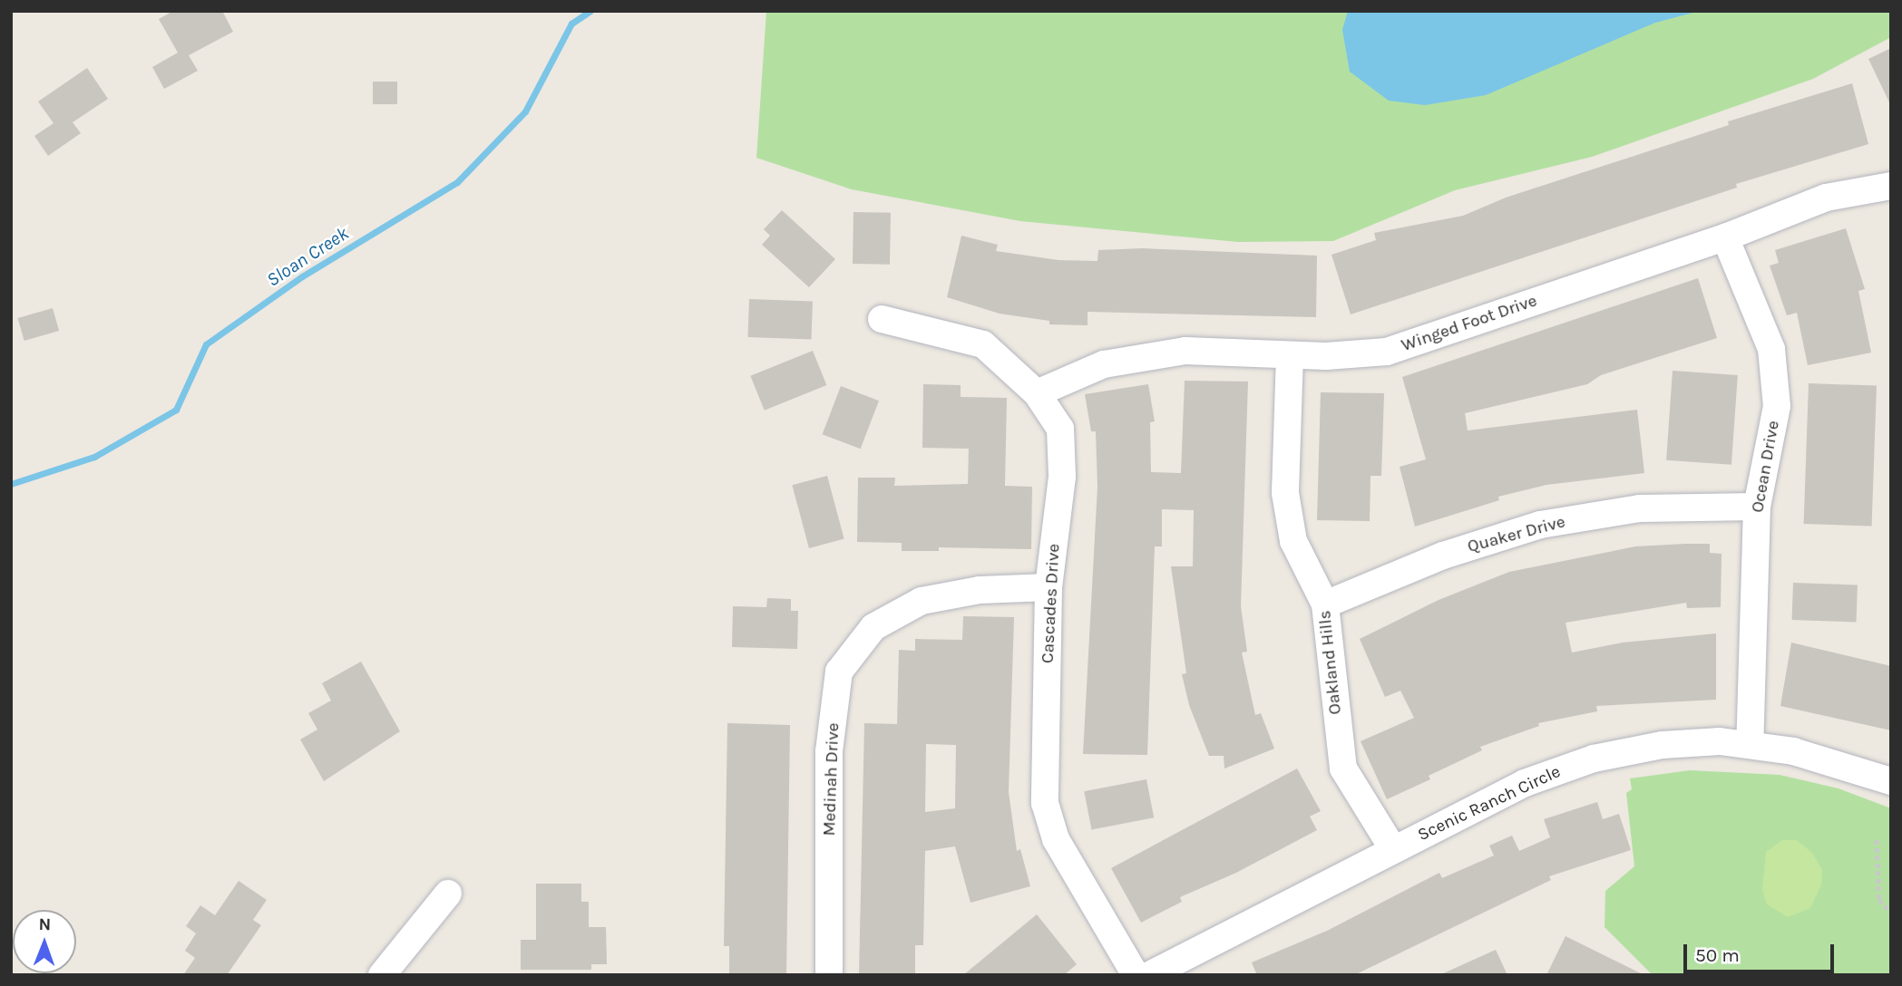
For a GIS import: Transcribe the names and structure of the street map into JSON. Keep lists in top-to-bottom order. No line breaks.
{"streets":{"street":["Winged Foot Drive","Ocean Drive","Quaker Drive","Cascades Drive","Oakland Hills","Medinah Drive","Scenic Ranch Circle"]},"crossings":[["Winged Foot Drive","Ocean Drive"],["Winged Foot Drive","Cascades Drive"],["Winged Foot Drive","Oakland Hills"],["Ocean Drive","Quaker Drive"],["Ocean Drive","Scenic Ranch Circle"],["Quaker Drive","Oakland Hills"],["Cascades Drive","Medinah Drive"],["Oakland Hills","Scenic Ranch Circle"]],"water":["Sloan Creek"],"scale_bar":"50 m","north":"top"}
